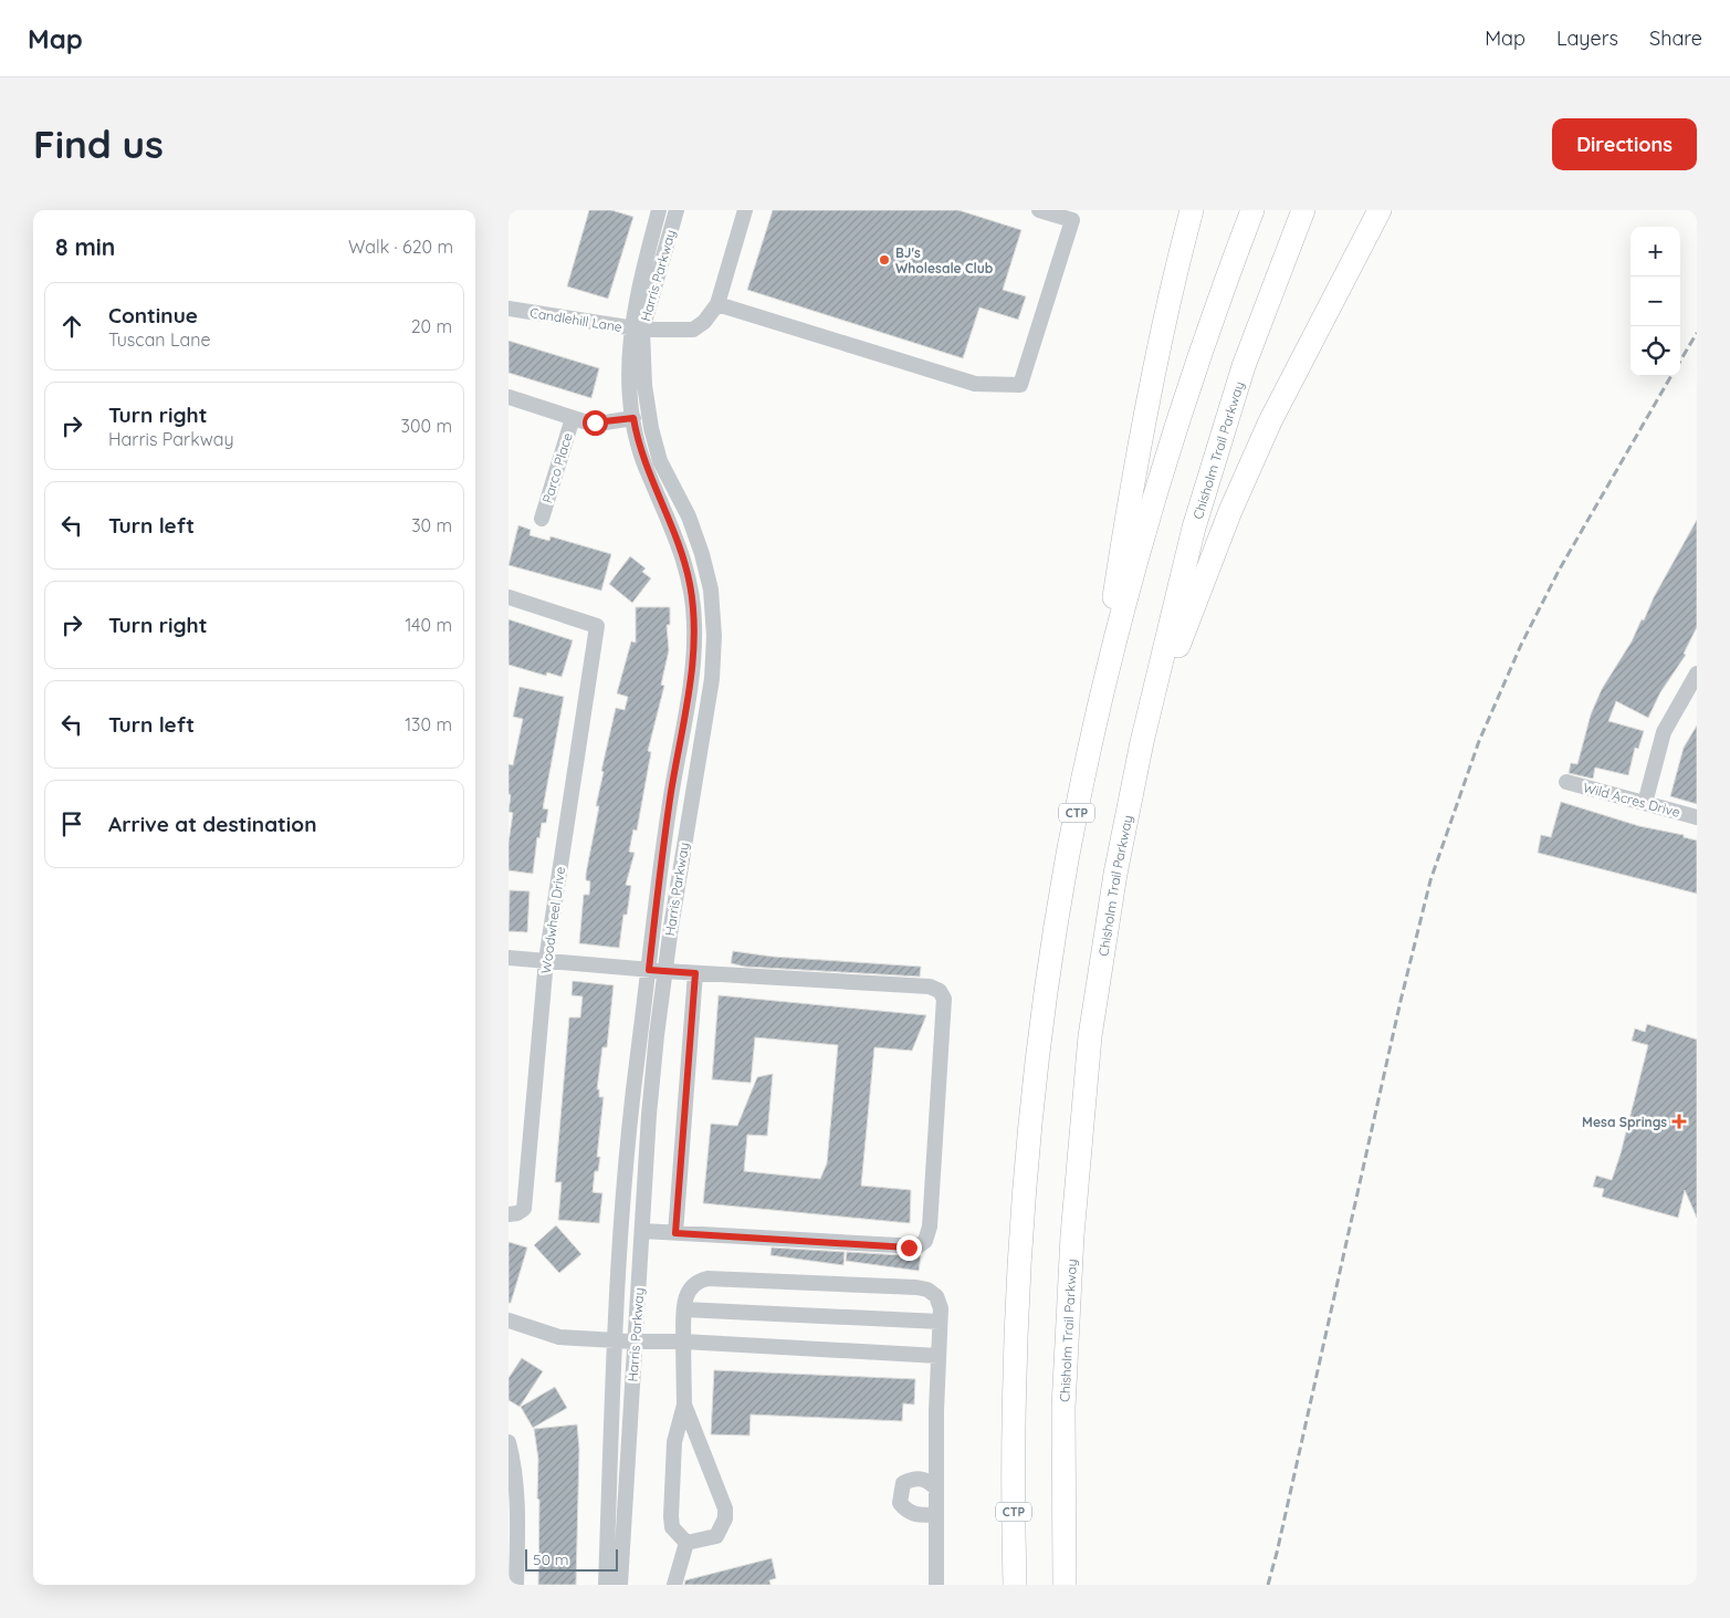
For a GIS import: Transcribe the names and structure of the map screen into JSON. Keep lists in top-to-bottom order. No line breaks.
{"streets":{"highway":["Chisholm Trail Parkway","CTP"],"street":["Harris Parkway","Candlehill Lane","Parco Place","Wild Acres Drive","Woodwheel Drive"]},"crossings":[["Harris Parkway","Candlehill Lane"]],"places":{"other":["BJ's Wholesale Club"],"health":["Mesa Springs"]},"scale_bar":"50 m","page":{"header":"Map","nav":["Map","Layers","Share"],"buttons":"Directions","title":"Find us","heading":["8 min","Walk · 620 m"],"map_buttons":["+","−"],"list":[["Continue","Tuscan Lane","20 m"],["Turn right","Harris Parkway","300 m"],["Turn left","30 m"],["Turn right","140 m"],["Turn left","130 m"],"Arrive at destination"],"scale":"50 m"}}
